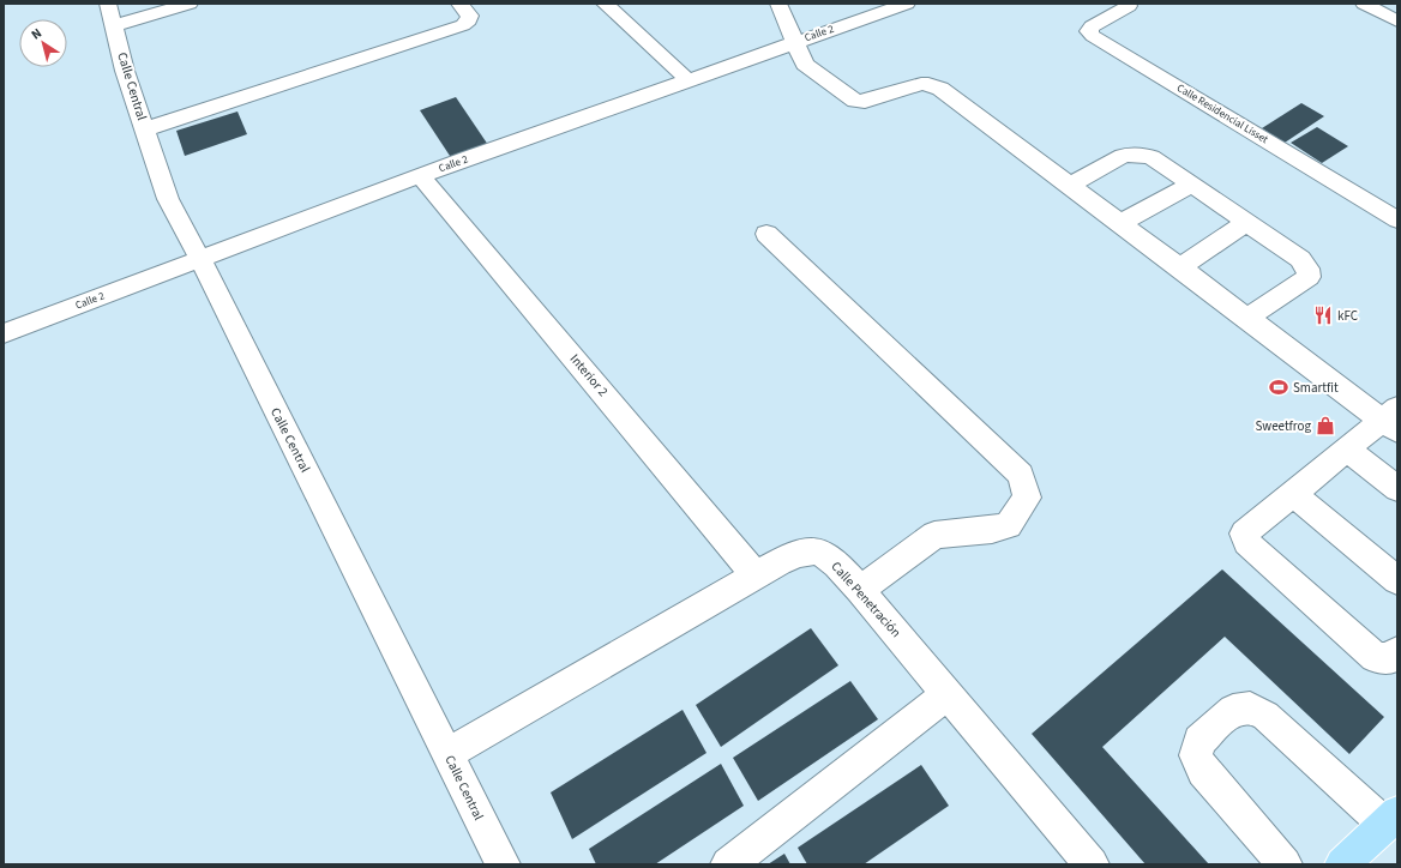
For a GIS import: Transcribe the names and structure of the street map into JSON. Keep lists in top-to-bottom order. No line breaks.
{"streets":{"street":["Calle 2","Calle Central","Calle Residencial Lisset","Interior 2","Calle Penetración"]},"crossings":[["Calle 2","Calle Central"],["Calle 2","Interior 2"],["Calle Central","Calle Penetración"],["Interior 2","Calle Penetración"]],"places":{"restaurant":["kFC"],"sports":["Smartfit"],"shop":["Sweetfrog"]},"north":"top left"}
